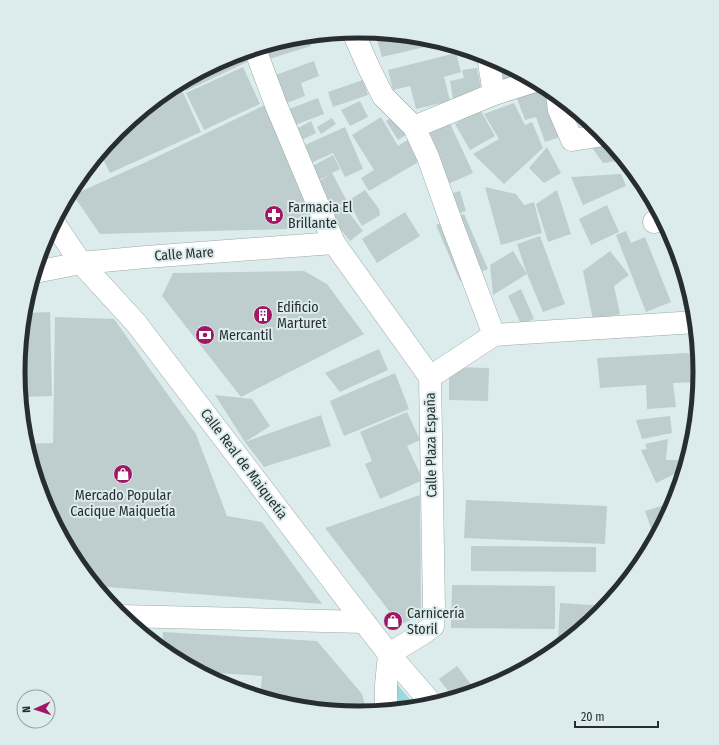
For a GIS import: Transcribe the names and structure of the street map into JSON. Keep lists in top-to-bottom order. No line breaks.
{"streets":{"street":["Calle Mare","Calle Plaza España","Calle Real de Maiquetía"]},"crossings":[["Calle Mare","Calle Plaza España"],["Calle Mare","Calle Real de Maiquetía"],["Calle Plaza España","Calle Real de Maiquetía"]],"places":{"pharmacy":["Farmacia El Brillante"],"building":["Edificio Marturet"],"bank":["Mercantil"],"shop":["Mercado Popular Cacique Maiquetía","Carnicería Storil"]},"scale_bar":"20 m","north":"left"}
